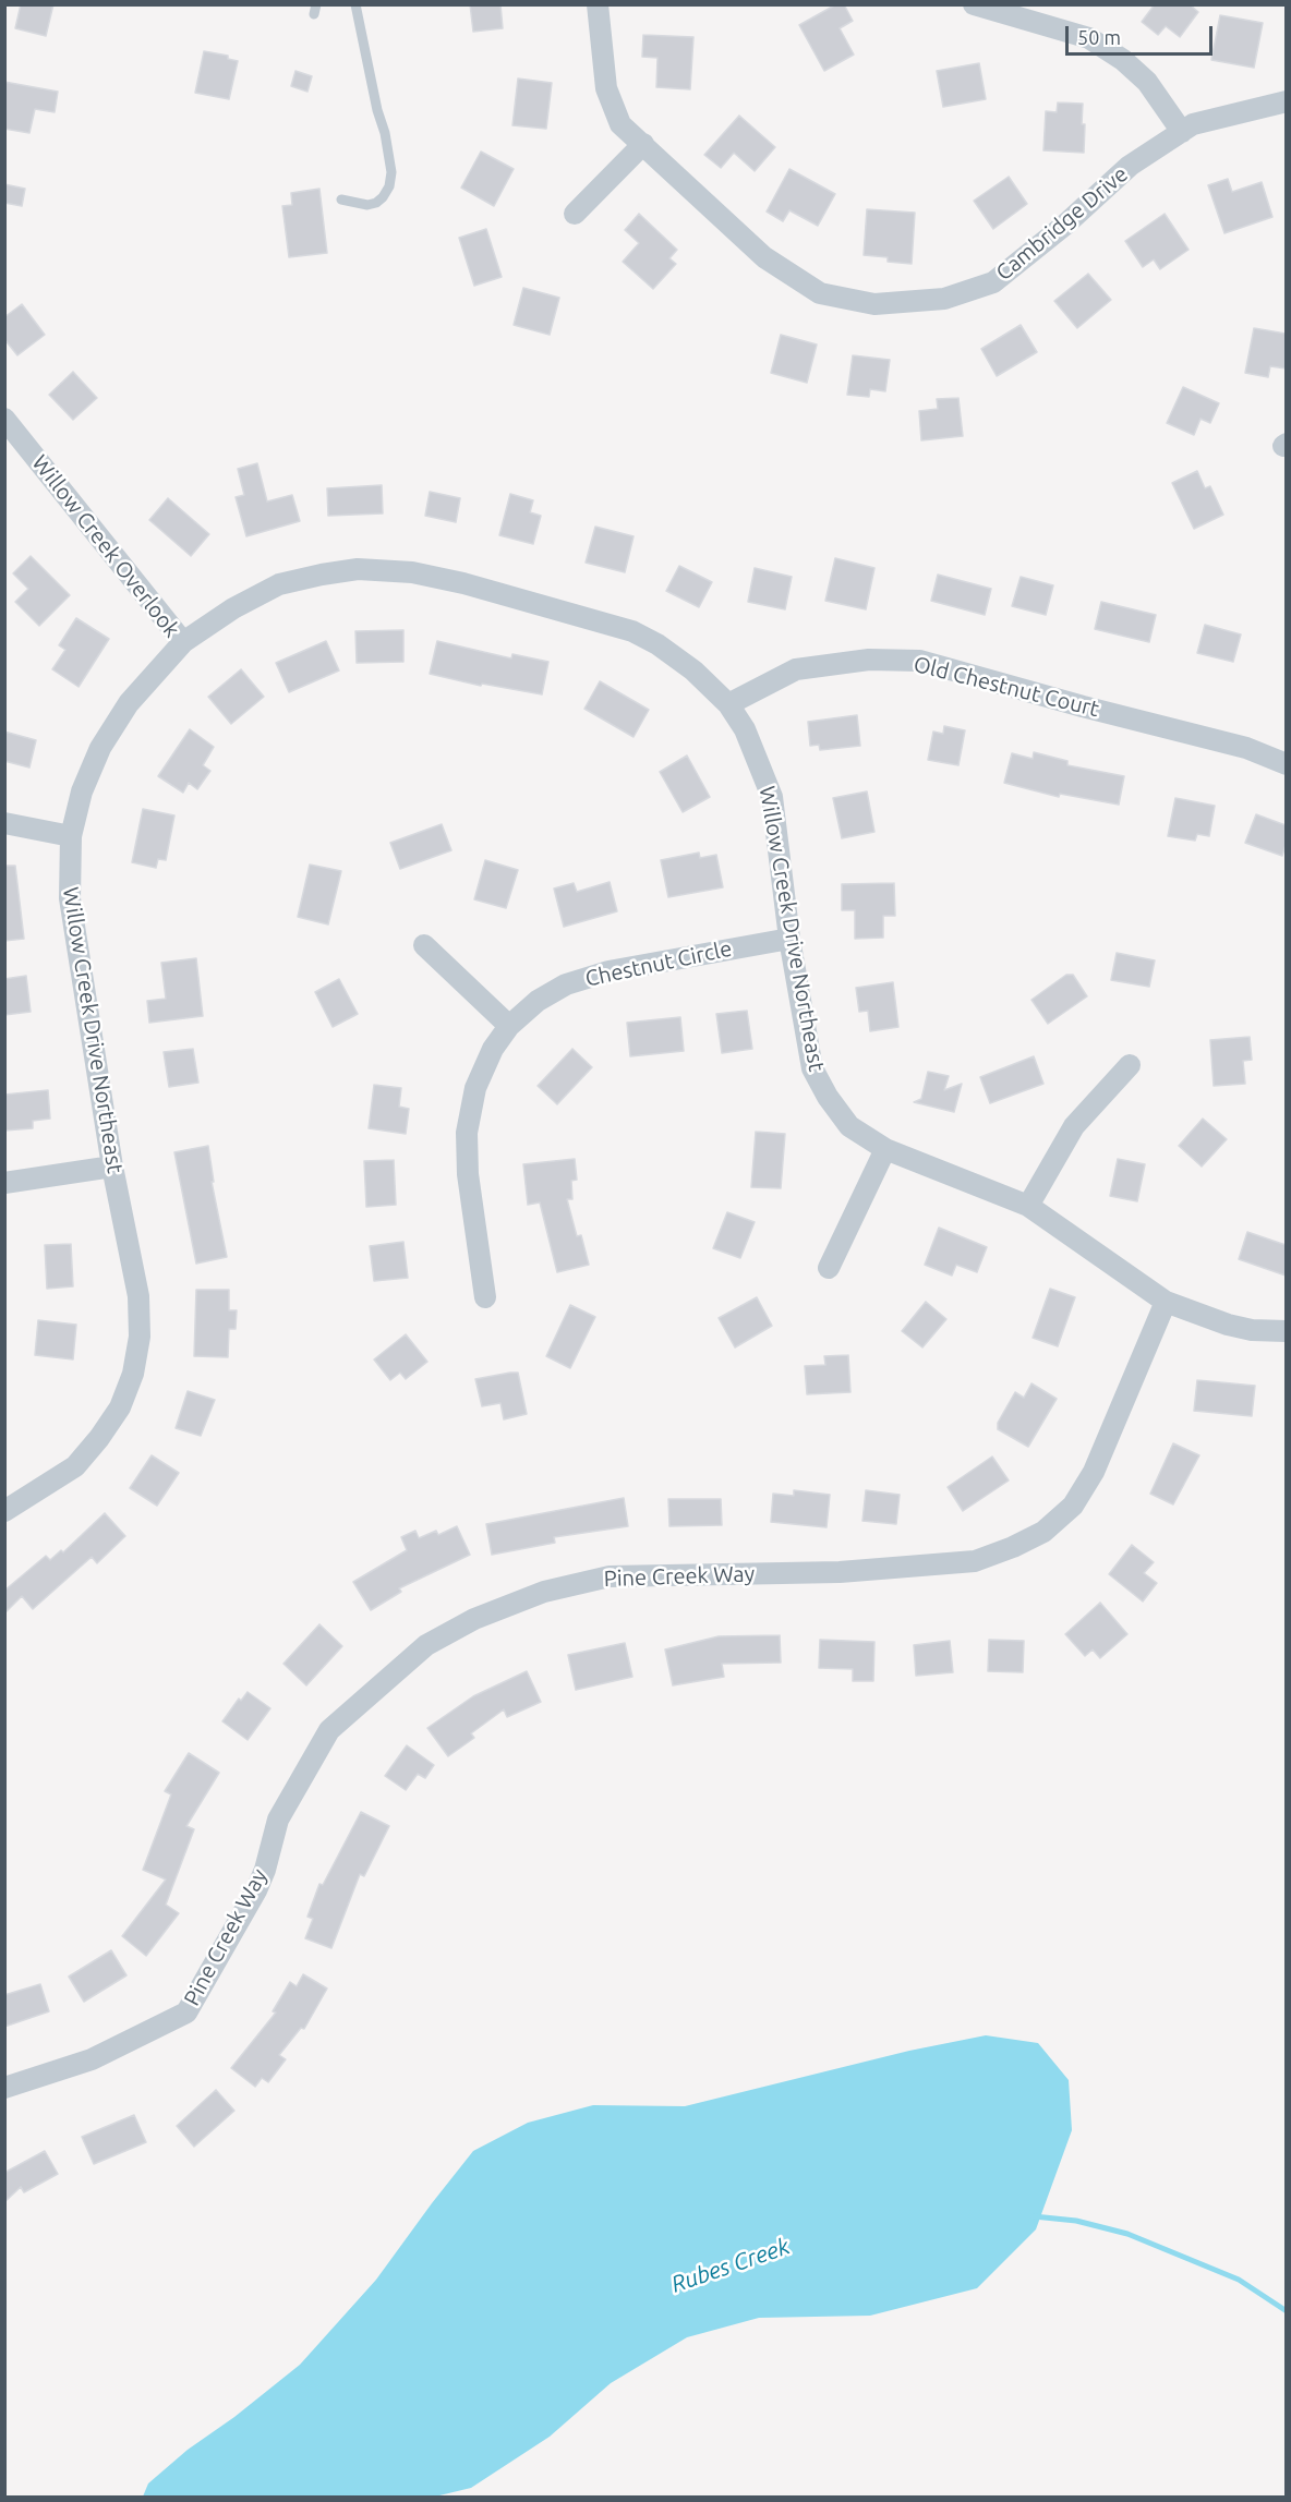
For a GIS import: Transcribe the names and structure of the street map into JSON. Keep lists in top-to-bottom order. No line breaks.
{"streets":{"street":["Cambridge Drive","Willow Creek Overlook","Old Chestnut Court","Willow Creek Drive Northeast","Chestnut Circle","Pine Creek Way"]},"crossings":[["Willow Creek Overlook","Willow Creek Drive Northeast"],["Old Chestnut Court","Willow Creek Drive Northeast"],["Willow Creek Drive Northeast","Chestnut Circle"],["Willow Creek Drive Northeast","Pine Creek Way"]],"water":["Rubes Creek"],"scale_bar":"50 m"}
